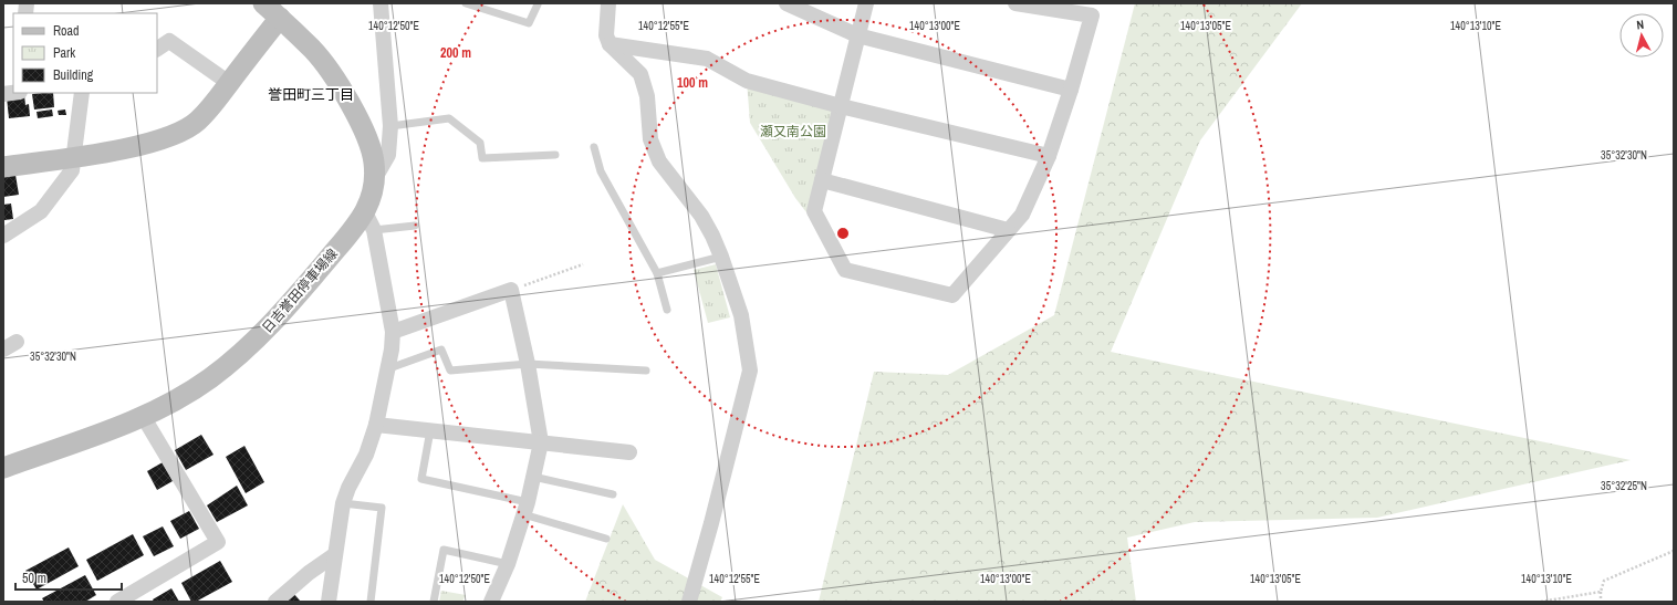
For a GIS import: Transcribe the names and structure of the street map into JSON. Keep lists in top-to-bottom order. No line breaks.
{"streets":{"main road":["日吉誉田停車場線"]},"districts":["誉田町三丁目"],"parks":["瀬又南公園"],"legend":["Road","Park","Building"],"scale_bar":"50 m","north":"top","coordinates":["140°12'50\"E","140°12'55\"E","140°13'00\"E","140°13'05\"E","140°13'10\"E","35°32'30\"N","35°32'25\"N"],"rings":["200 m","100 m"]}
